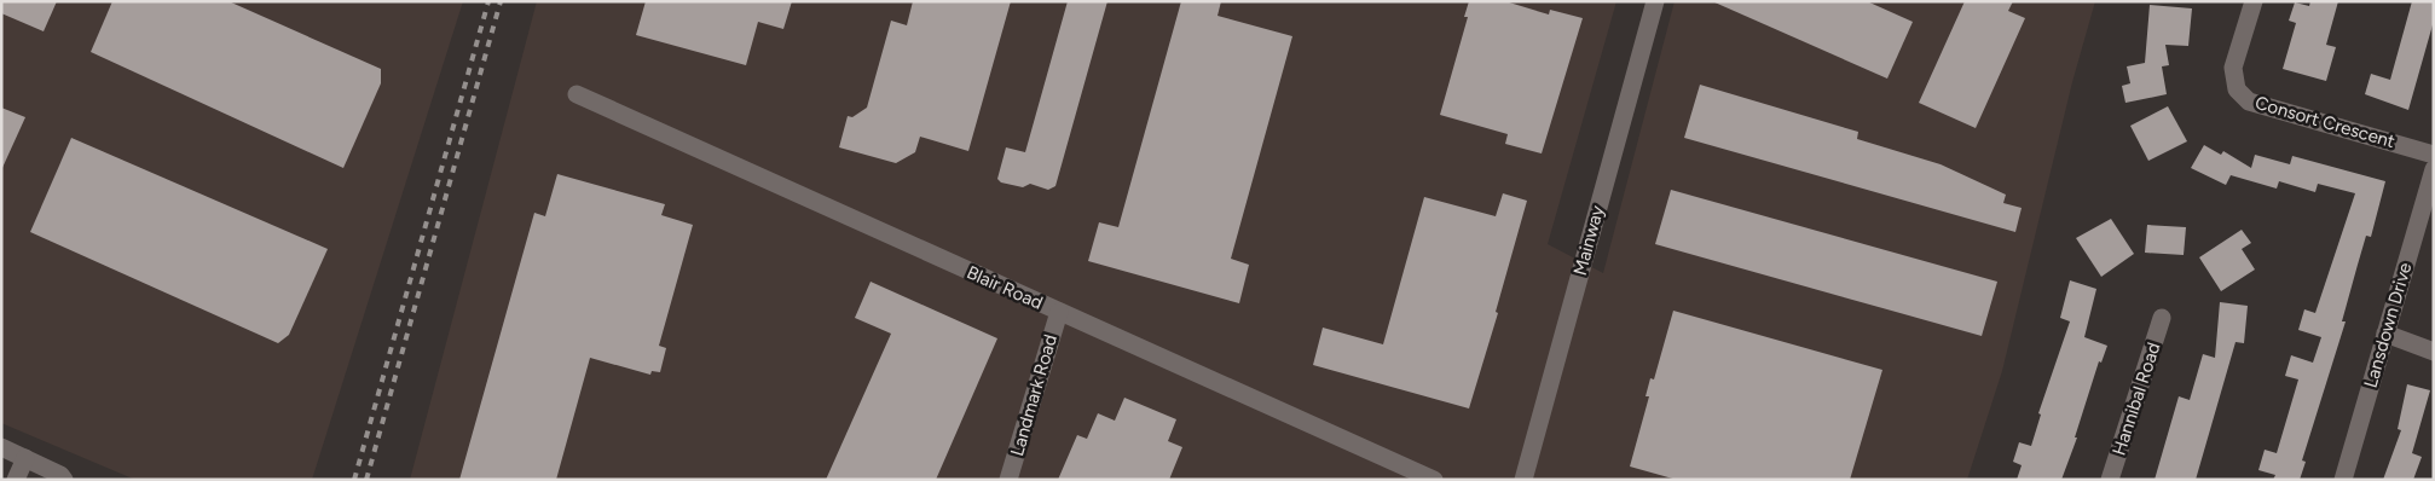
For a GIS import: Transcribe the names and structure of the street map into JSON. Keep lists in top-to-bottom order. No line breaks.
{"streets":{"street":["Consort Crescent","Mainway","Blair Road","Lansdown Drive","Landmark Road","Hannibal Road"]},"crossings":[["Blair Road","Landmark Road"]]}
